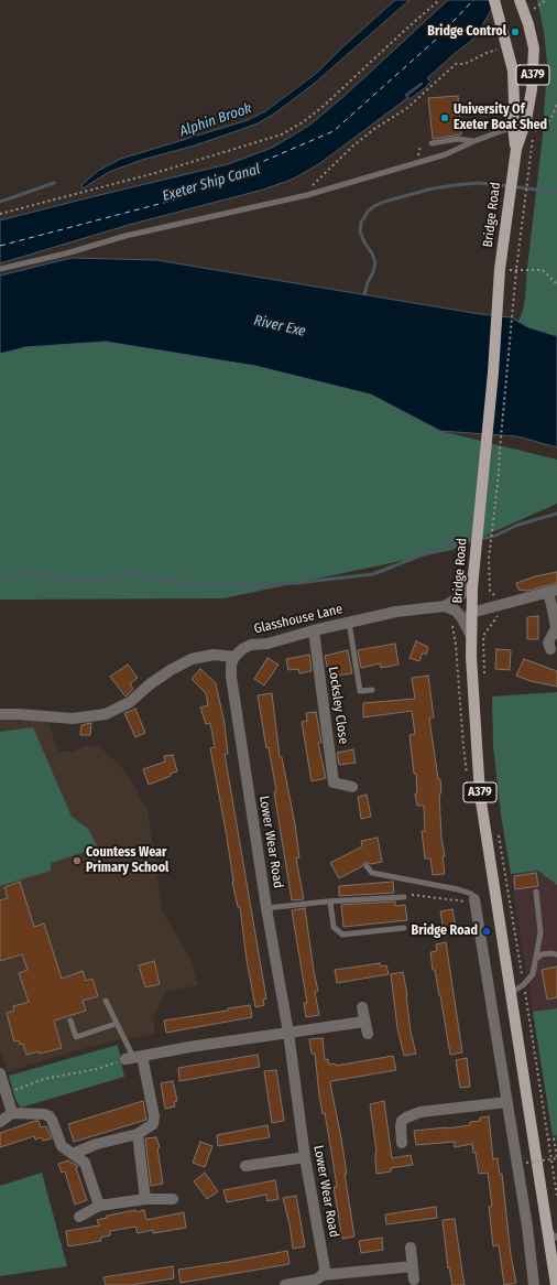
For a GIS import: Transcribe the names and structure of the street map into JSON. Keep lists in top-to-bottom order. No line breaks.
{"streets":{"main road":["A379","Bridge Road"],"street":["Glasshouse Lane","Locksley Close","Lower Wear Road"]},"crossings":[["A379","Bridge Road"],["Glasshouse Lane","Locksley Close"],["Glasshouse Lane","Lower Wear Road"]],"water":["Alphin Brook","Exeter Ship Canal","River Exe"],"places":["Bridge Control","University Of Exeter Boat Shed","Countess Wear Primary School","Bridge Road"]}
